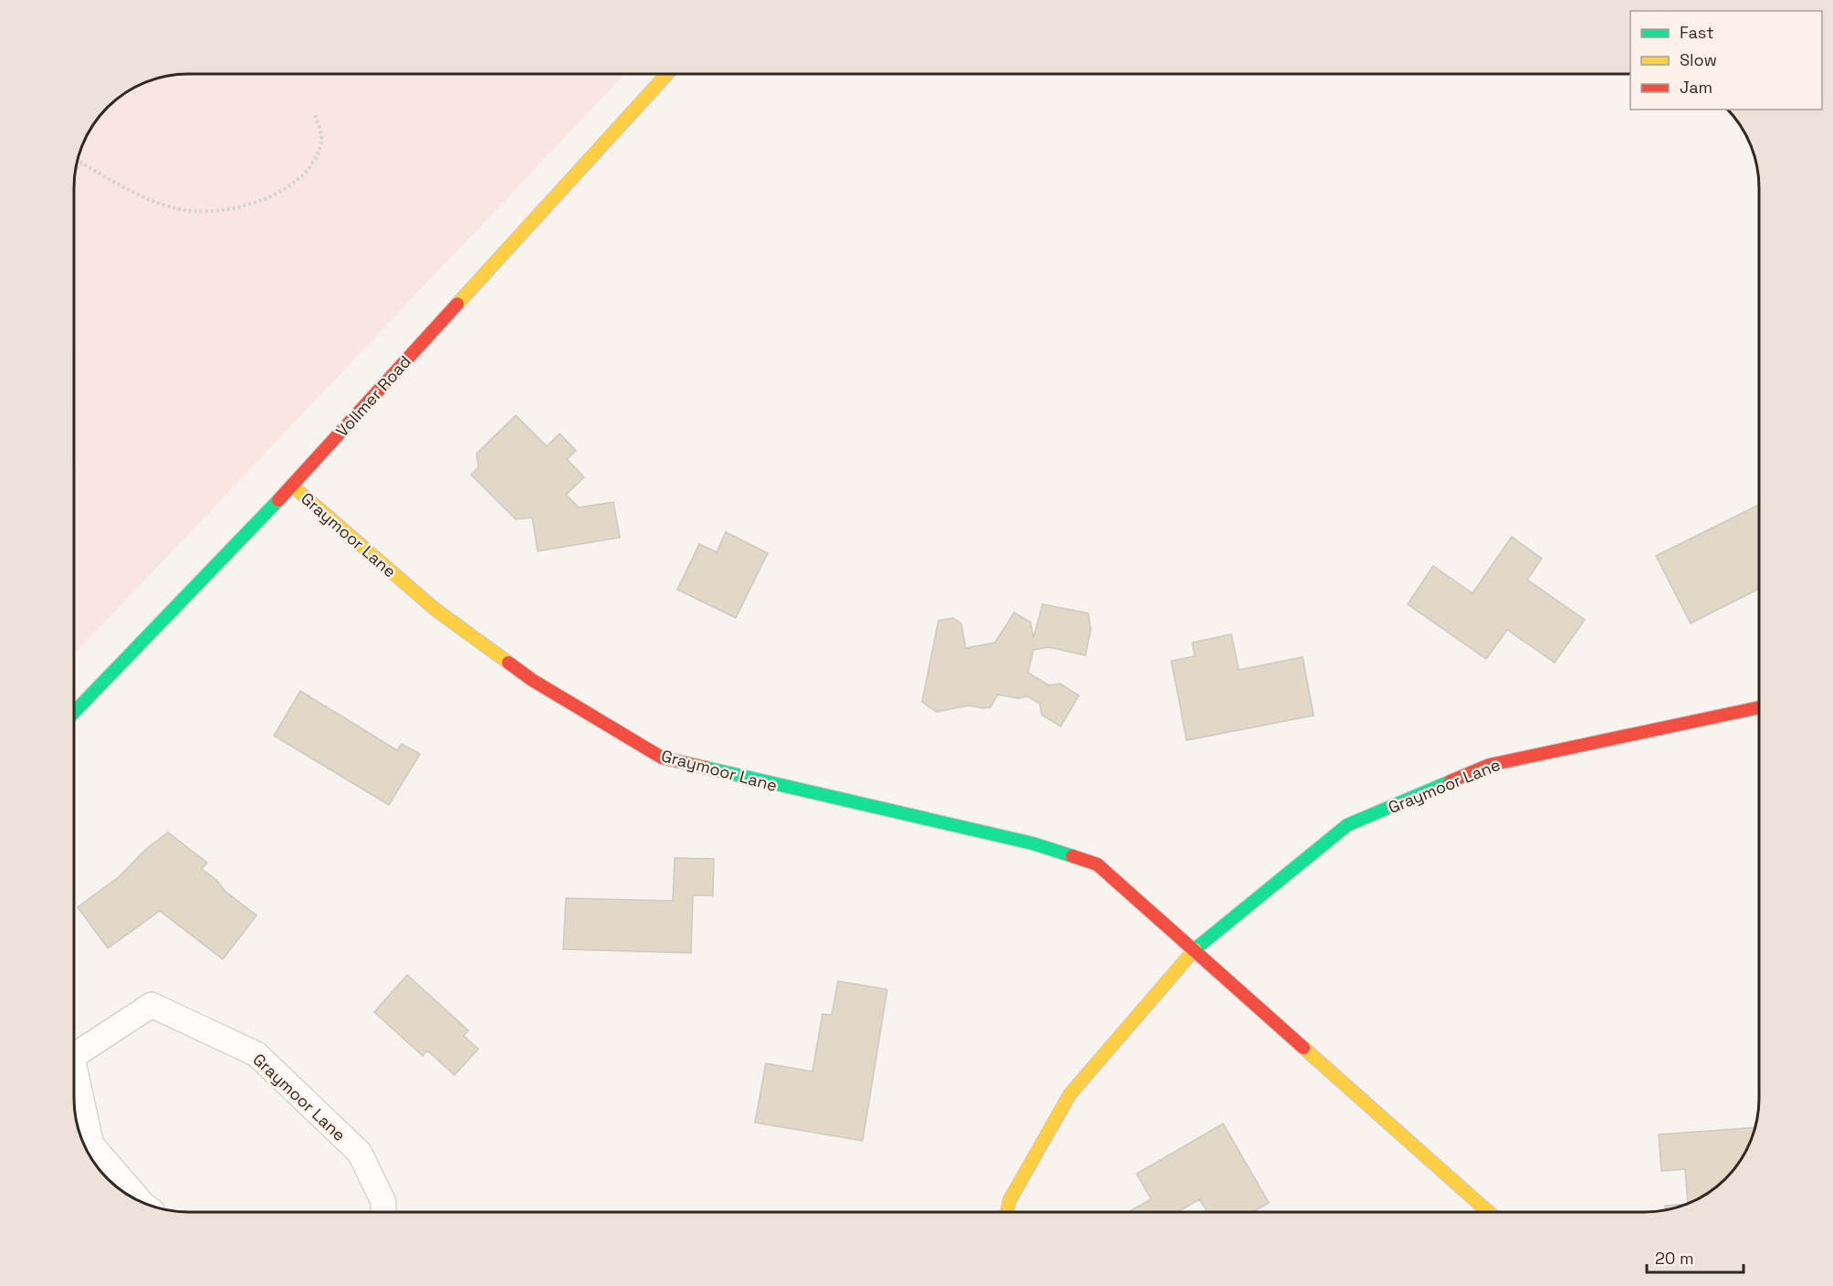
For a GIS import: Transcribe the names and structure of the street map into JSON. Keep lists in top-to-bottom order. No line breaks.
{"streets":{"street":["Vollmer Road","Graymoor Lane"]},"crossings":[["Vollmer Road","Graymoor Lane"]],"legend":["Fast","Slow","Jam"],"scale_bar":"20 m"}
